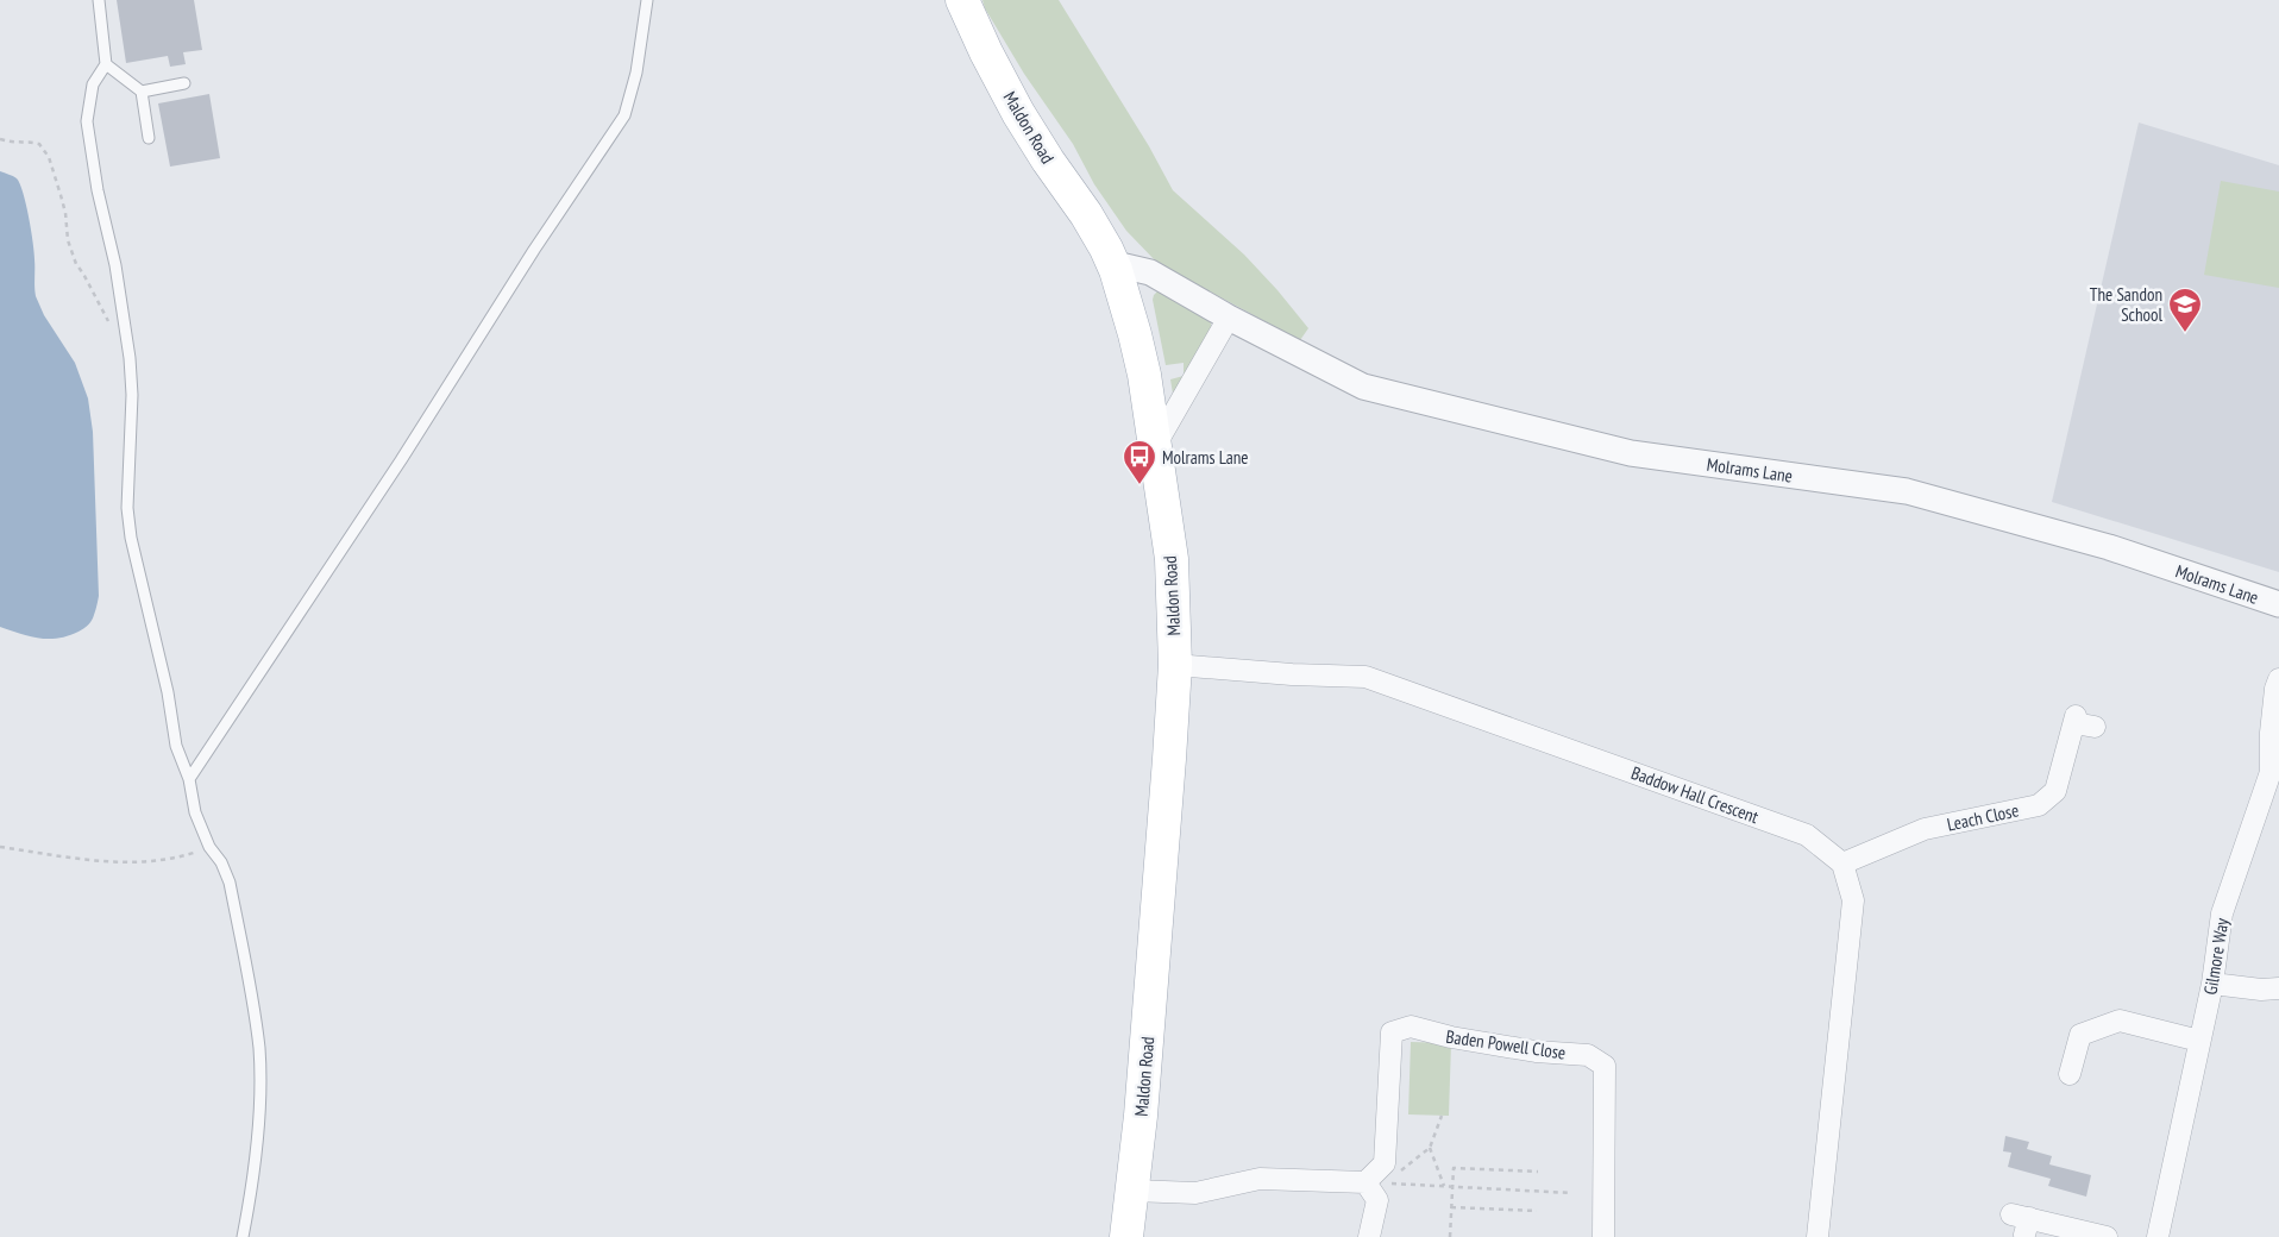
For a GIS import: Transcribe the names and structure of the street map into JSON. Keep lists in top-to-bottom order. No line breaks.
{"streets":{"main road":["Maldon Road"],"street":["Molrams Lane","Baddow Hall Crescent","Leach Close","Gilmore Way","Baden Powell Close"]},"crossings":[["Maldon Road","Molrams Lane"],["Maldon Road","Baddow Hall Crescent"],["Baddow Hall Crescent","Leach Close"]],"places":{"school or university":["The Sandon School"],"bus stop":["Molrams Lane"]}}
